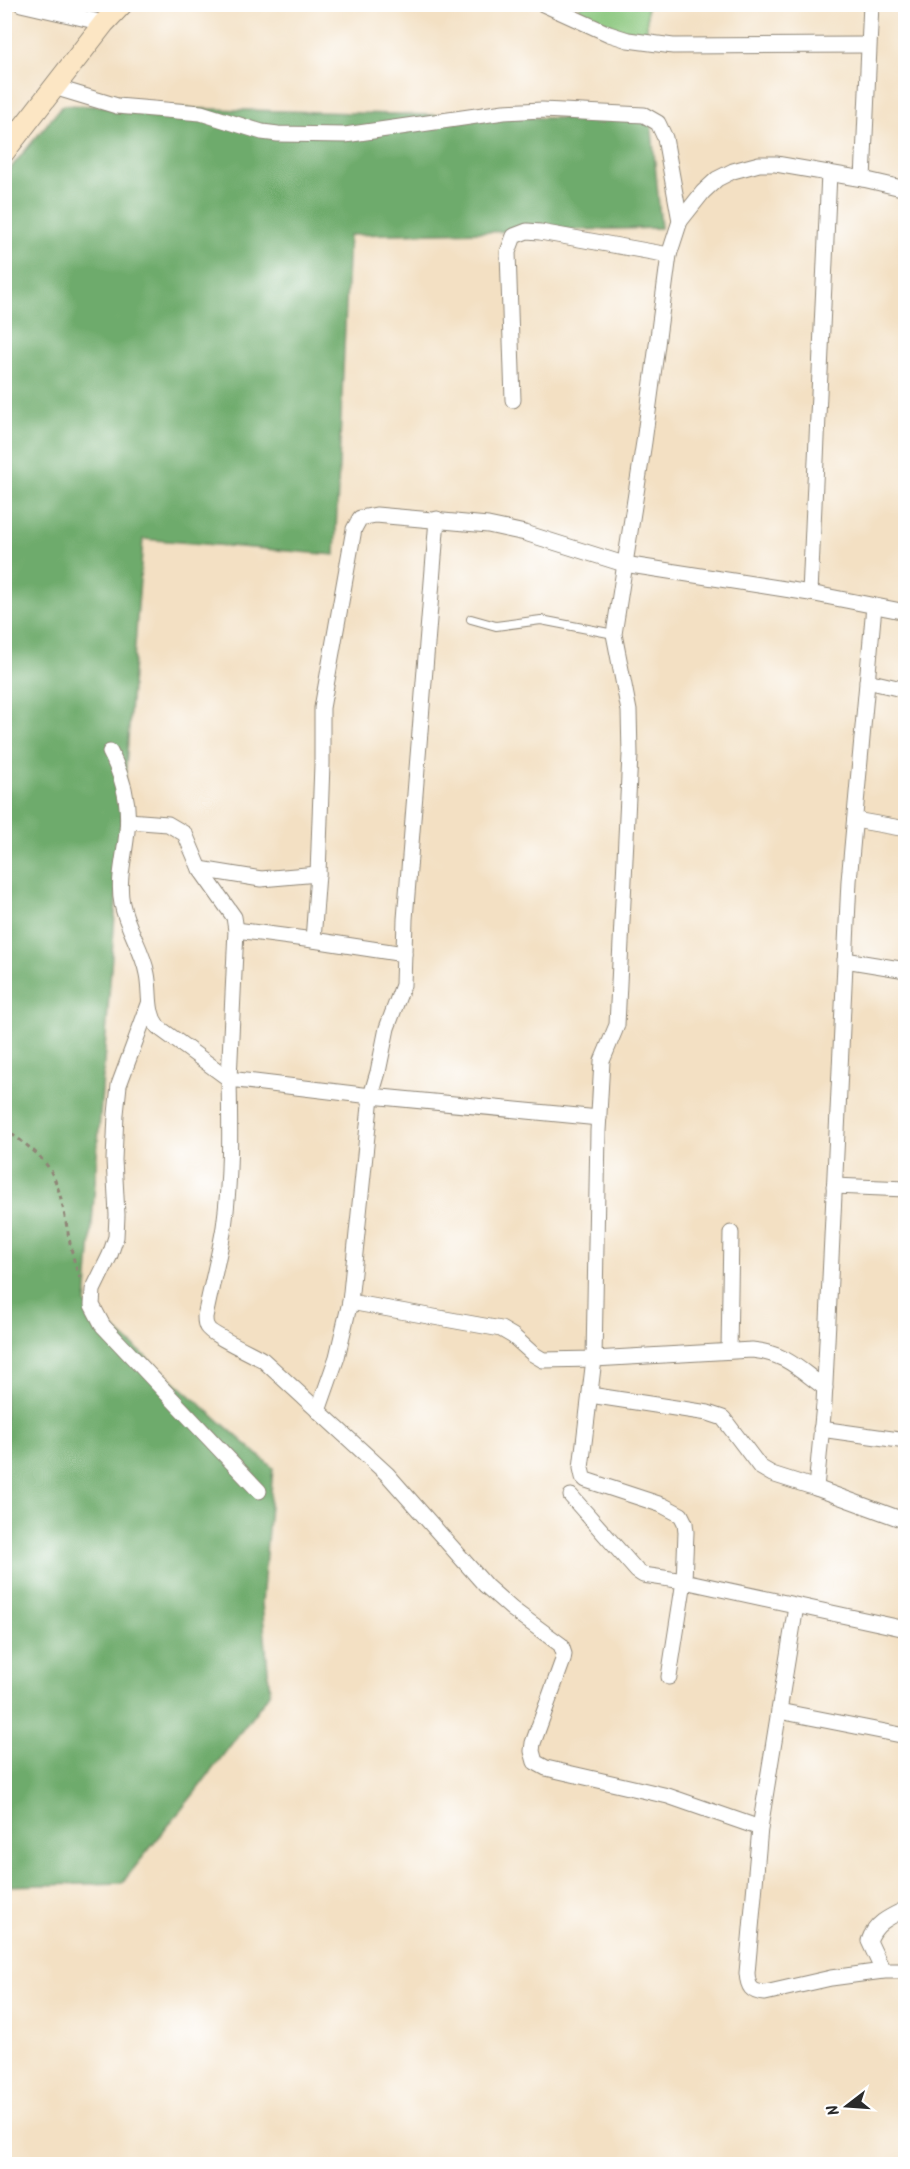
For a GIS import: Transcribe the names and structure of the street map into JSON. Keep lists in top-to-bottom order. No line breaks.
{"north":"left"}
